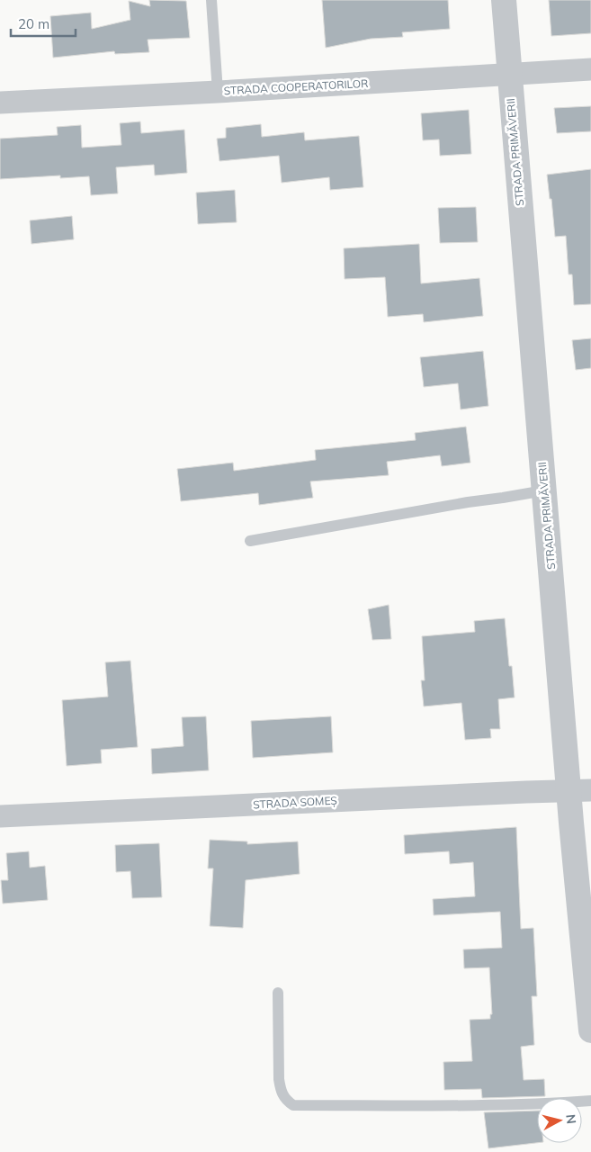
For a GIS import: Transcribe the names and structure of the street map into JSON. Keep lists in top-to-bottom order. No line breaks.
{"streets":{"street":["STRADA COOPERATORILOR","STRADA PRIMĂVERII","STRADA SOMEȘ"]},"crossings":[["STRADA COOPERATORILOR","STRADA PRIMĂVERII"],["STRADA PRIMĂVERII","STRADA SOMEȘ"]],"scale_bar":"20 m","north":"right"}
